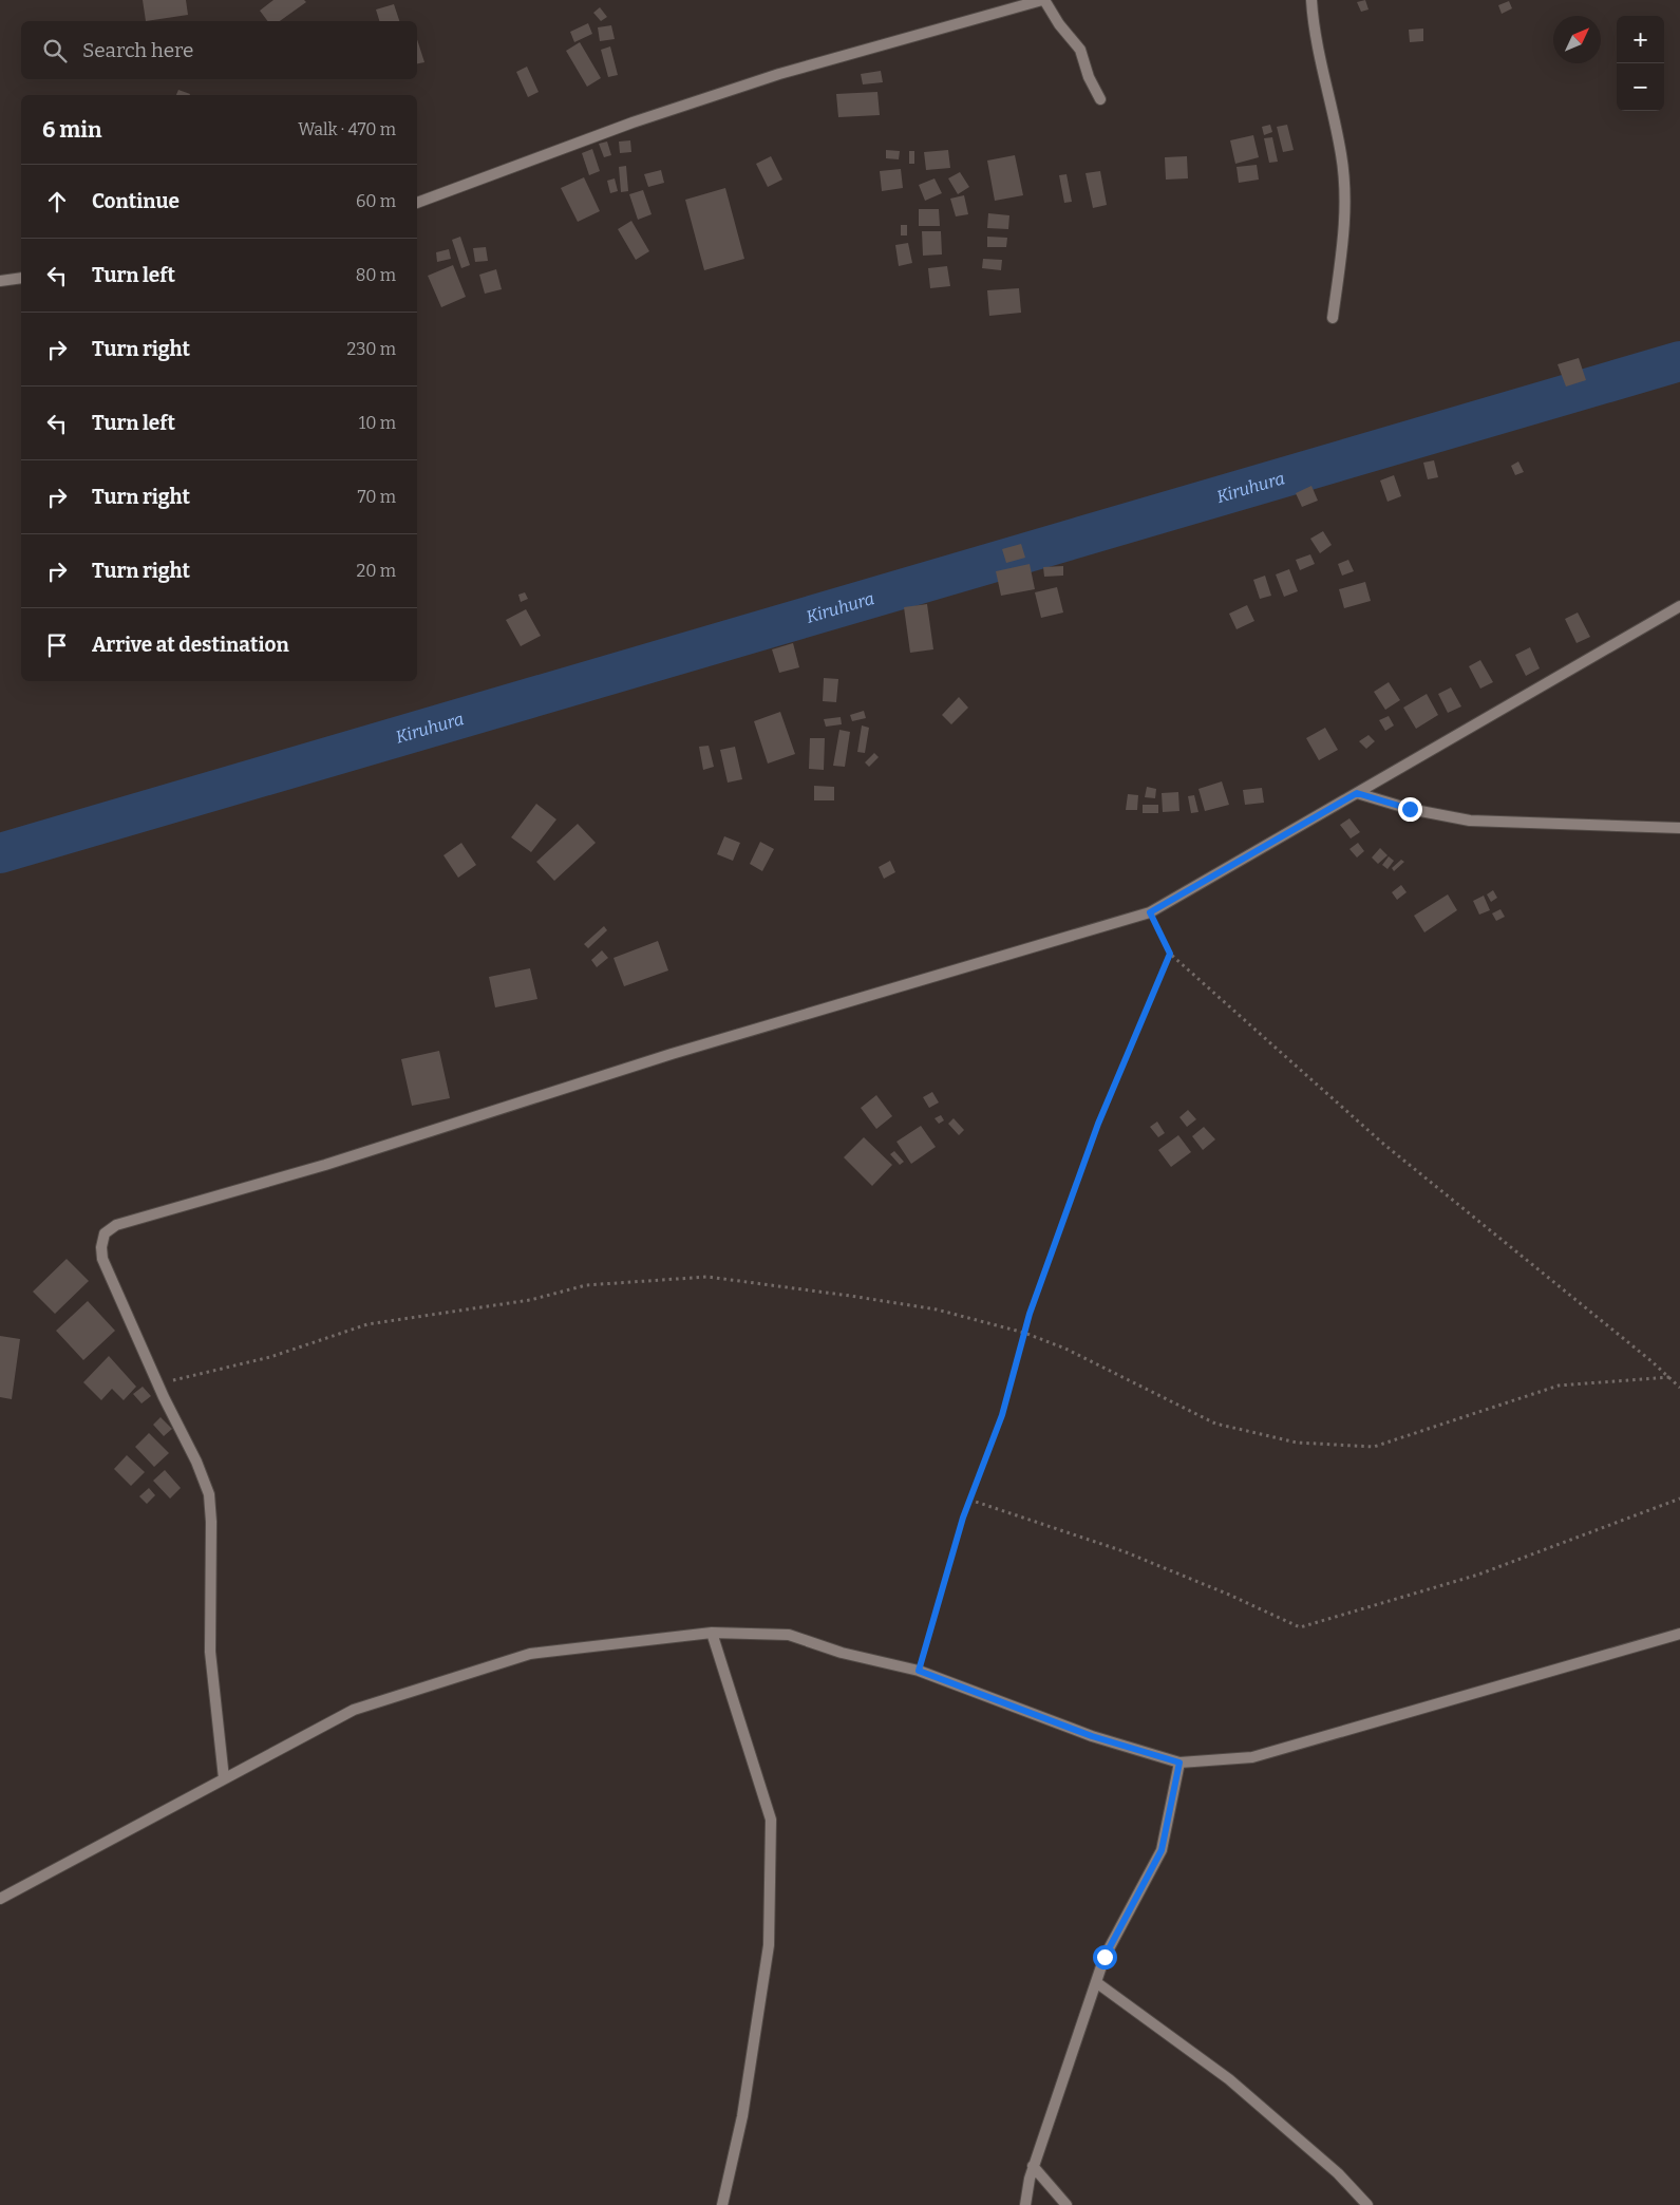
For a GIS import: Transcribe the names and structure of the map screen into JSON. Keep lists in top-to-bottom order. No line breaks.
{"water":["Kiruhura"],"north":"top right","page":{"map_buttons":["+","−"],"search":"Search here","heading":["6 min","Walk · 470 m"],"list":[["Continue","60 m"],["Turn left","80 m"],["Turn right","230 m"],["Turn left","10 m"],["Turn right","70 m"],["Turn right","20 m"],"Arrive at destination"]}}
